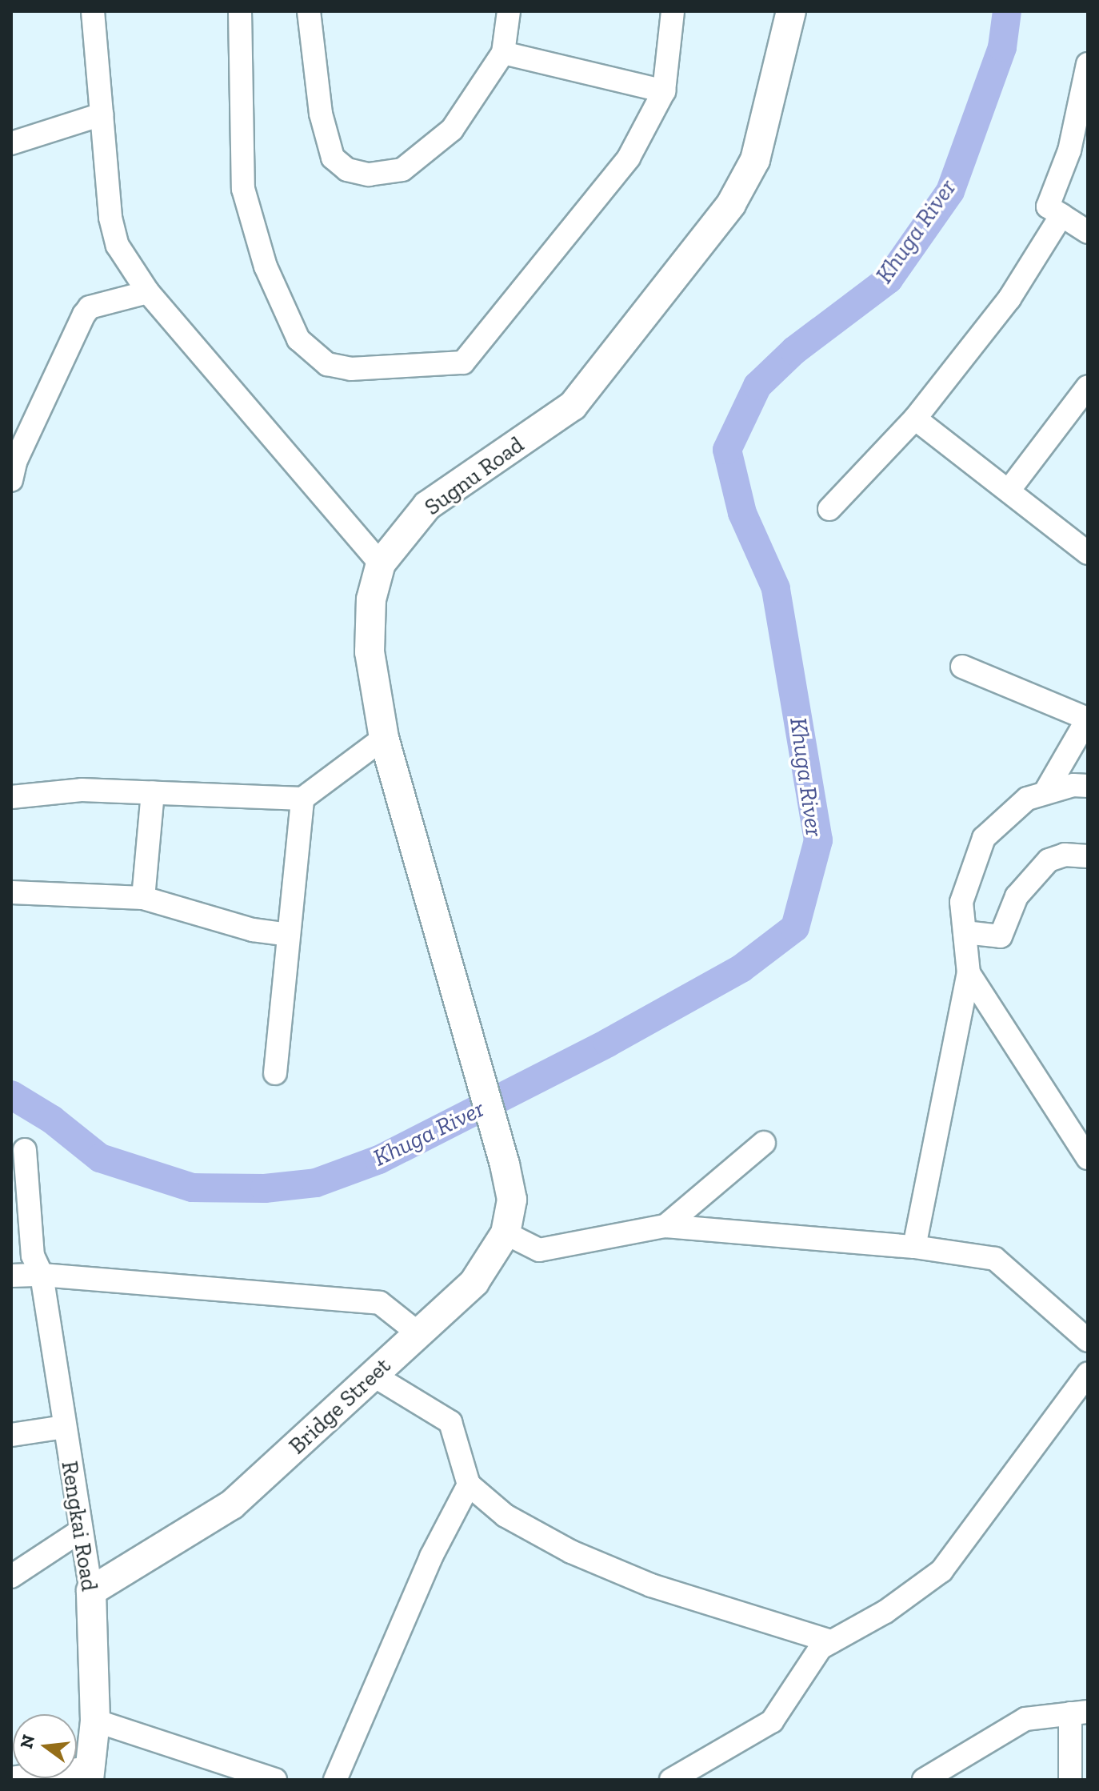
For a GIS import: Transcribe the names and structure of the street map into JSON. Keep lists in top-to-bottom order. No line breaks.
{"streets":{"main road":["Sugnu Road","Bridge Street","Rengkai Road"]},"crossings":[["Sugnu Road","Bridge Street"],["Bridge Street","Rengkai Road"]],"water":["Khuga River"],"north":"left"}
